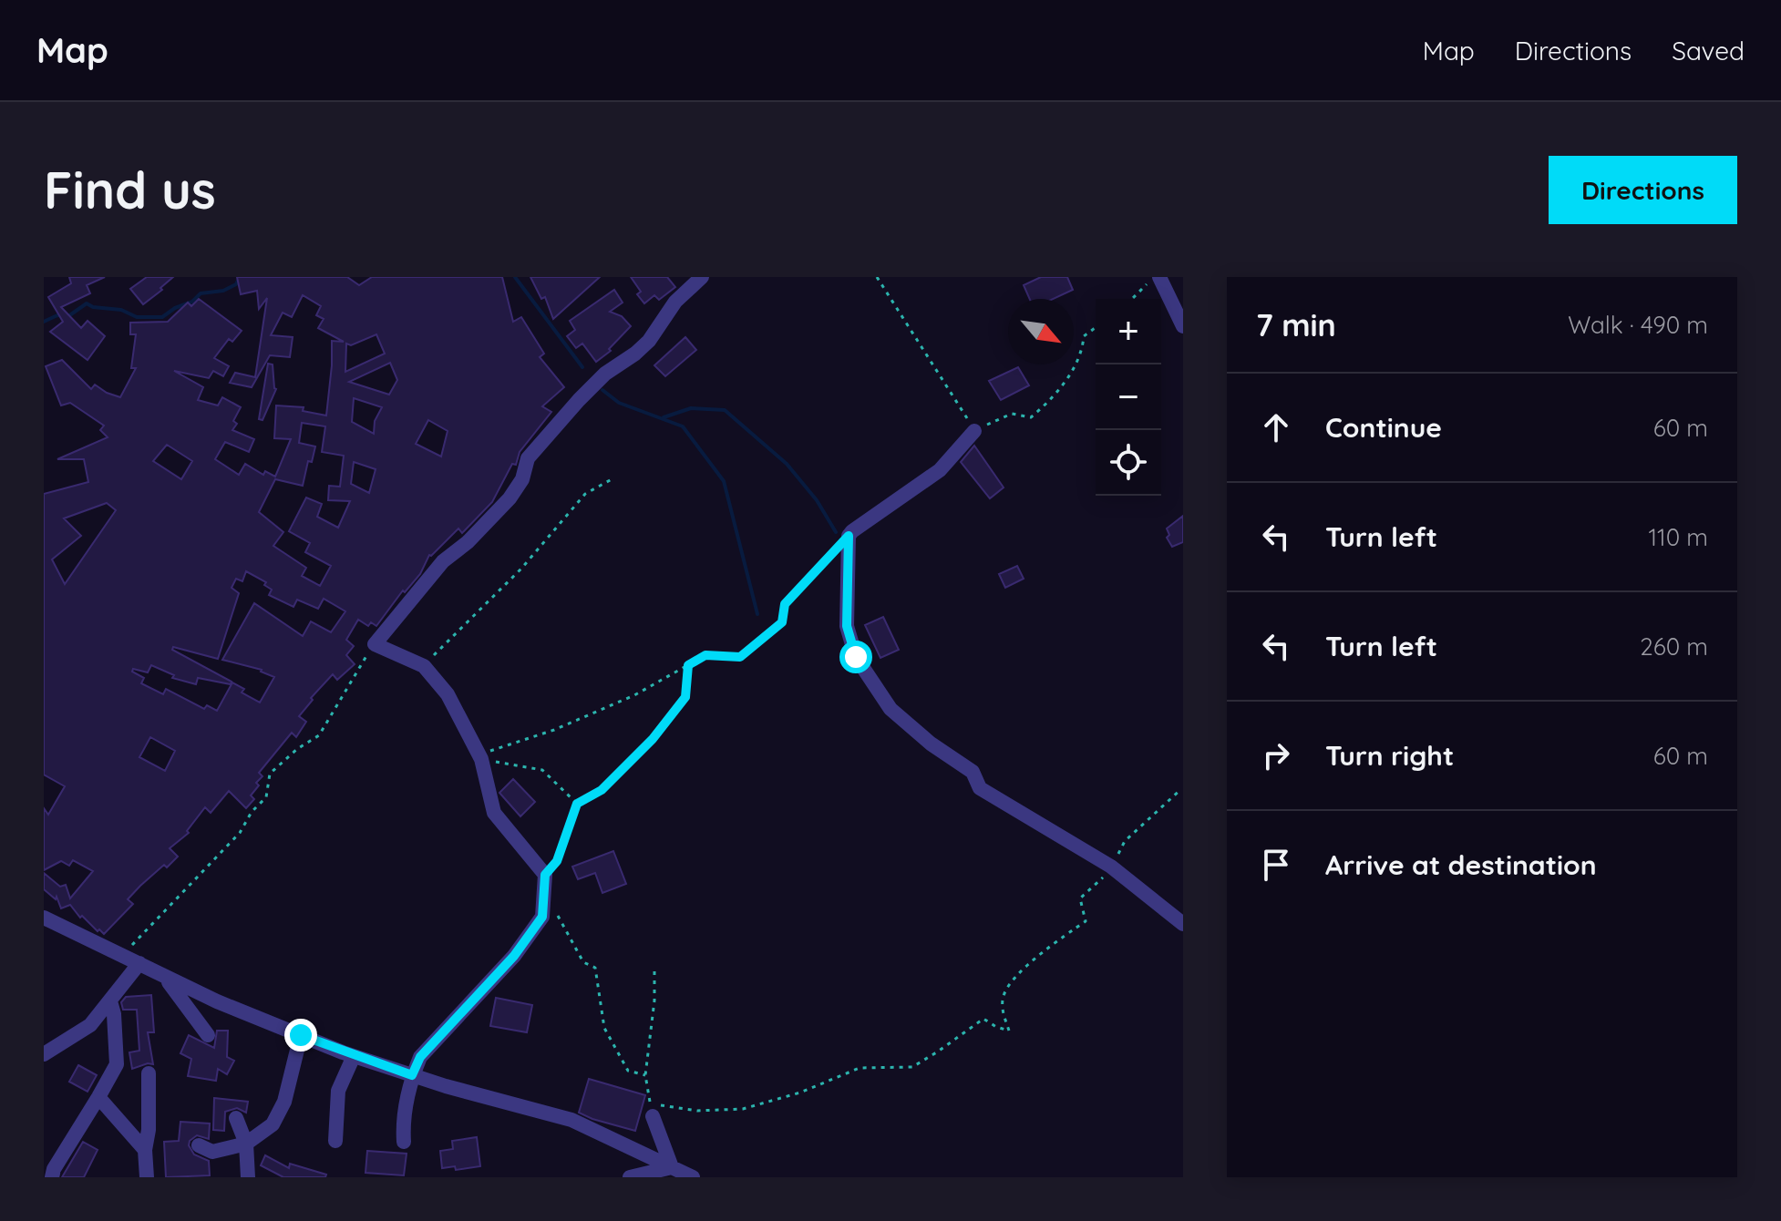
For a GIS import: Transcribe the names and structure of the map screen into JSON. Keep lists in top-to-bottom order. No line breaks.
{"north":"bottom right","page":{"header":"Map","nav":["Map","Directions","Saved"],"buttons":"Directions","title":"Find us","heading":["7 min","Walk · 490 m"],"map_buttons":["+","−"],"list":[["Continue","60 m"],["Turn left","110 m"],["Turn left","260 m"],["Turn right","60 m"],"Arrive at destination"]}}
